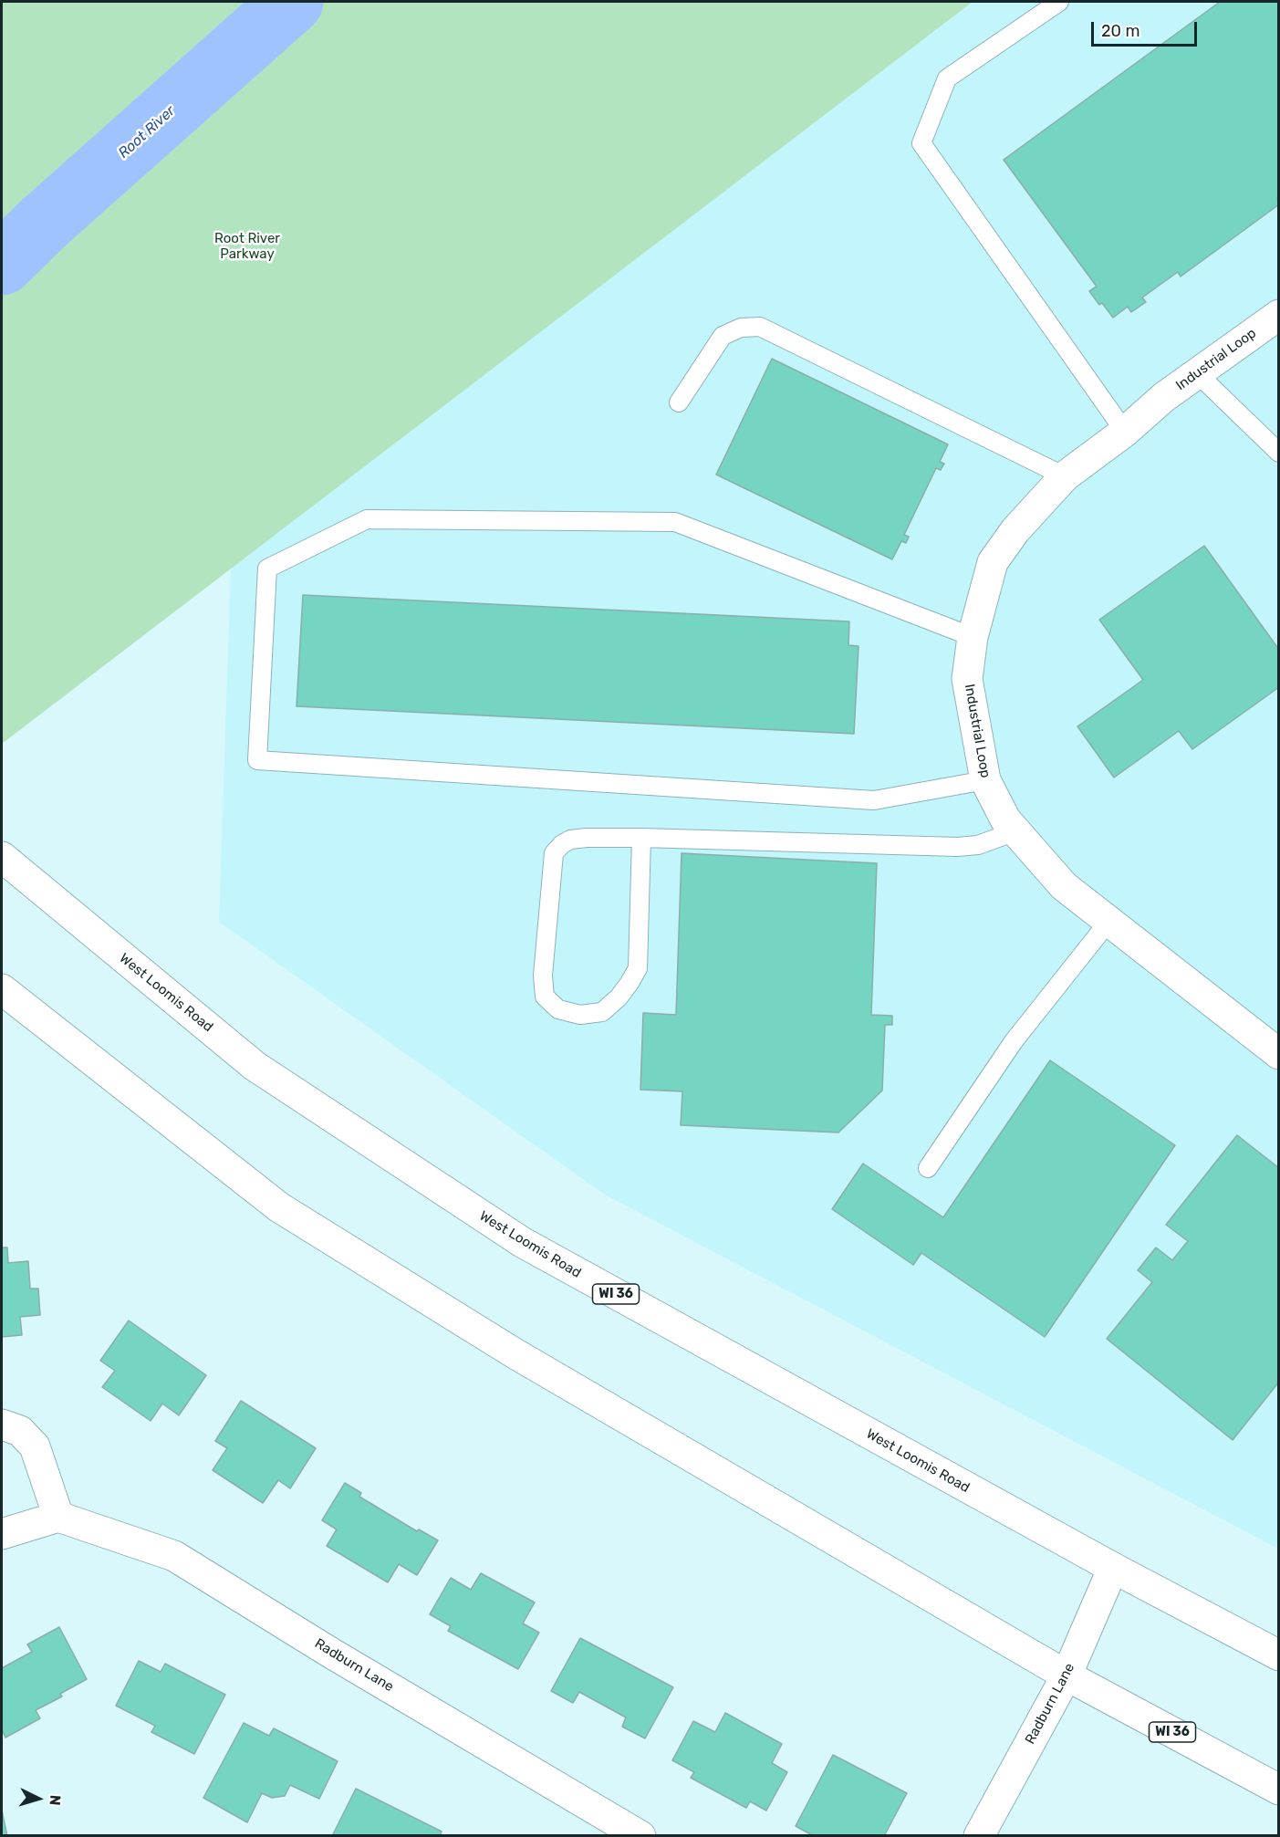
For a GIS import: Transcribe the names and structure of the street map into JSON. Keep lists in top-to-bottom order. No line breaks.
{"streets":{"main road":["Industrial Loop","West Loomis Road","WI 36","Radburn Lane"]},"crossings":[["West Loomis Road","Radburn Lane"],["WI 36","Radburn Lane"]],"water":["Root River"],"parks":["Root River Parkway"],"scale_bar":"20 m","north":"right"}
